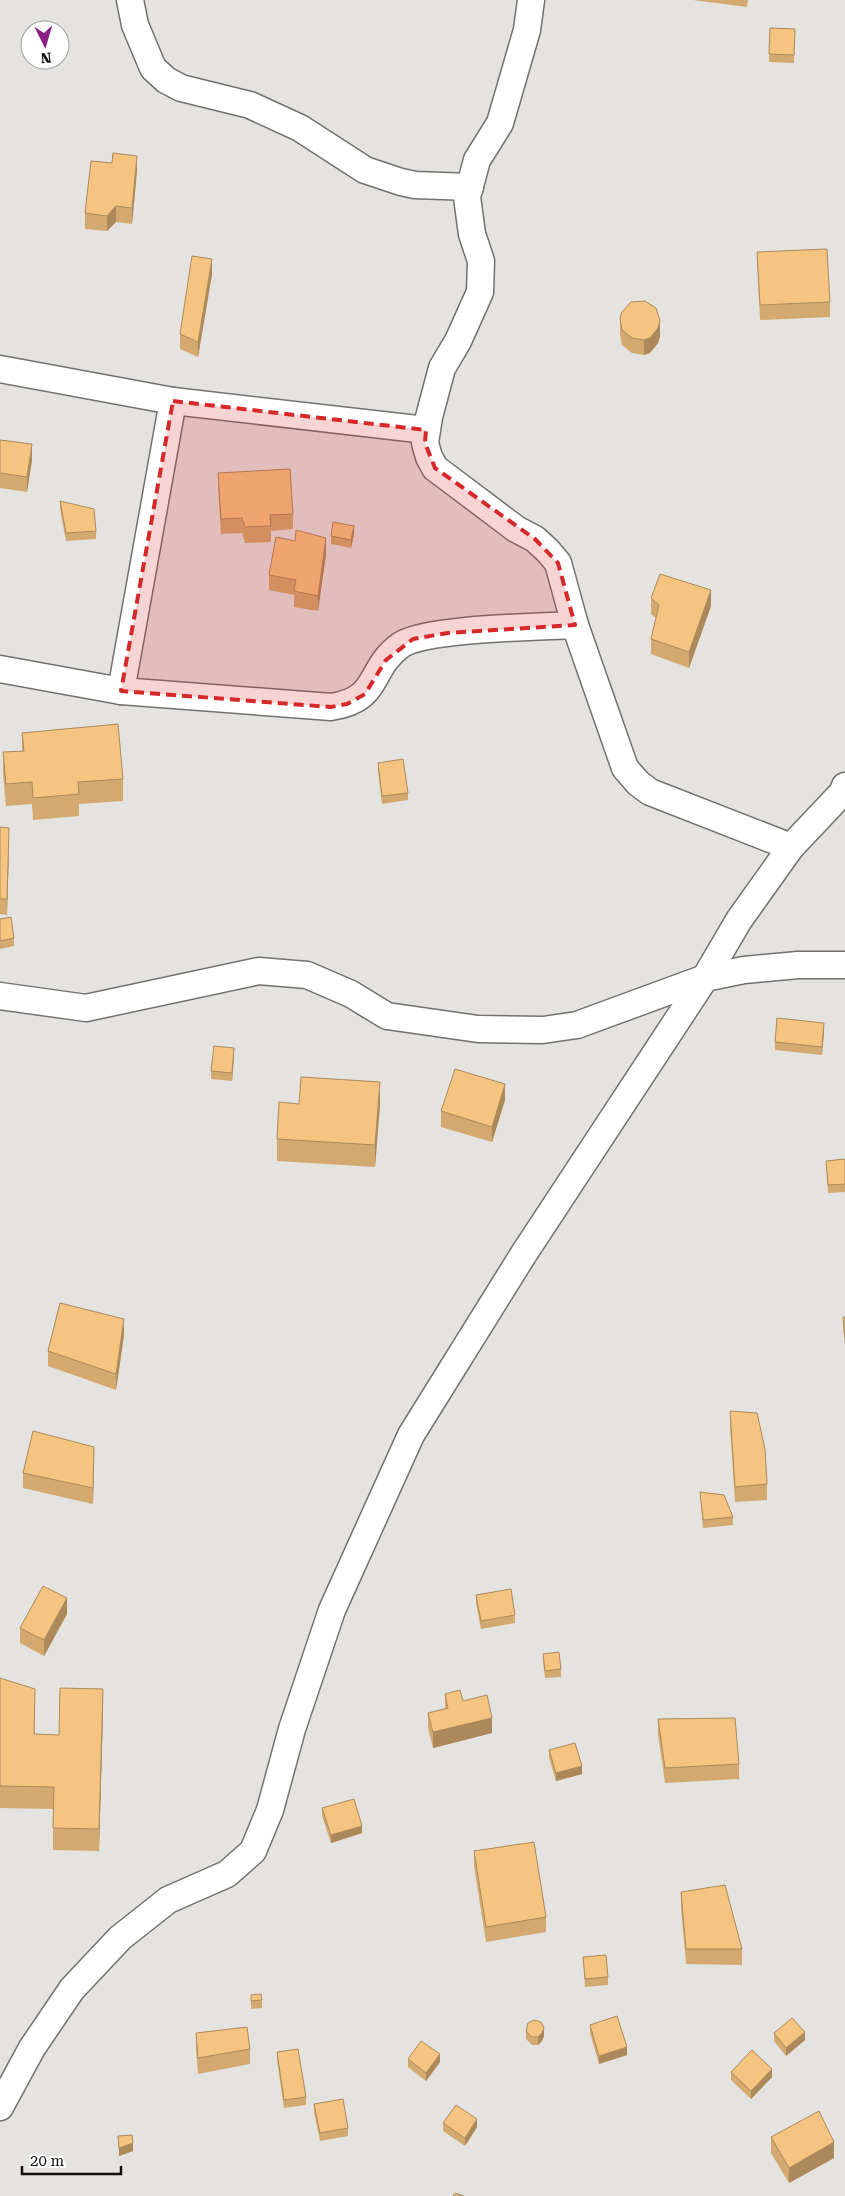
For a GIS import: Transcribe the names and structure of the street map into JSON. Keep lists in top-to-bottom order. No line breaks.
{"scale_bar":"20 m","north":"bottom"}
